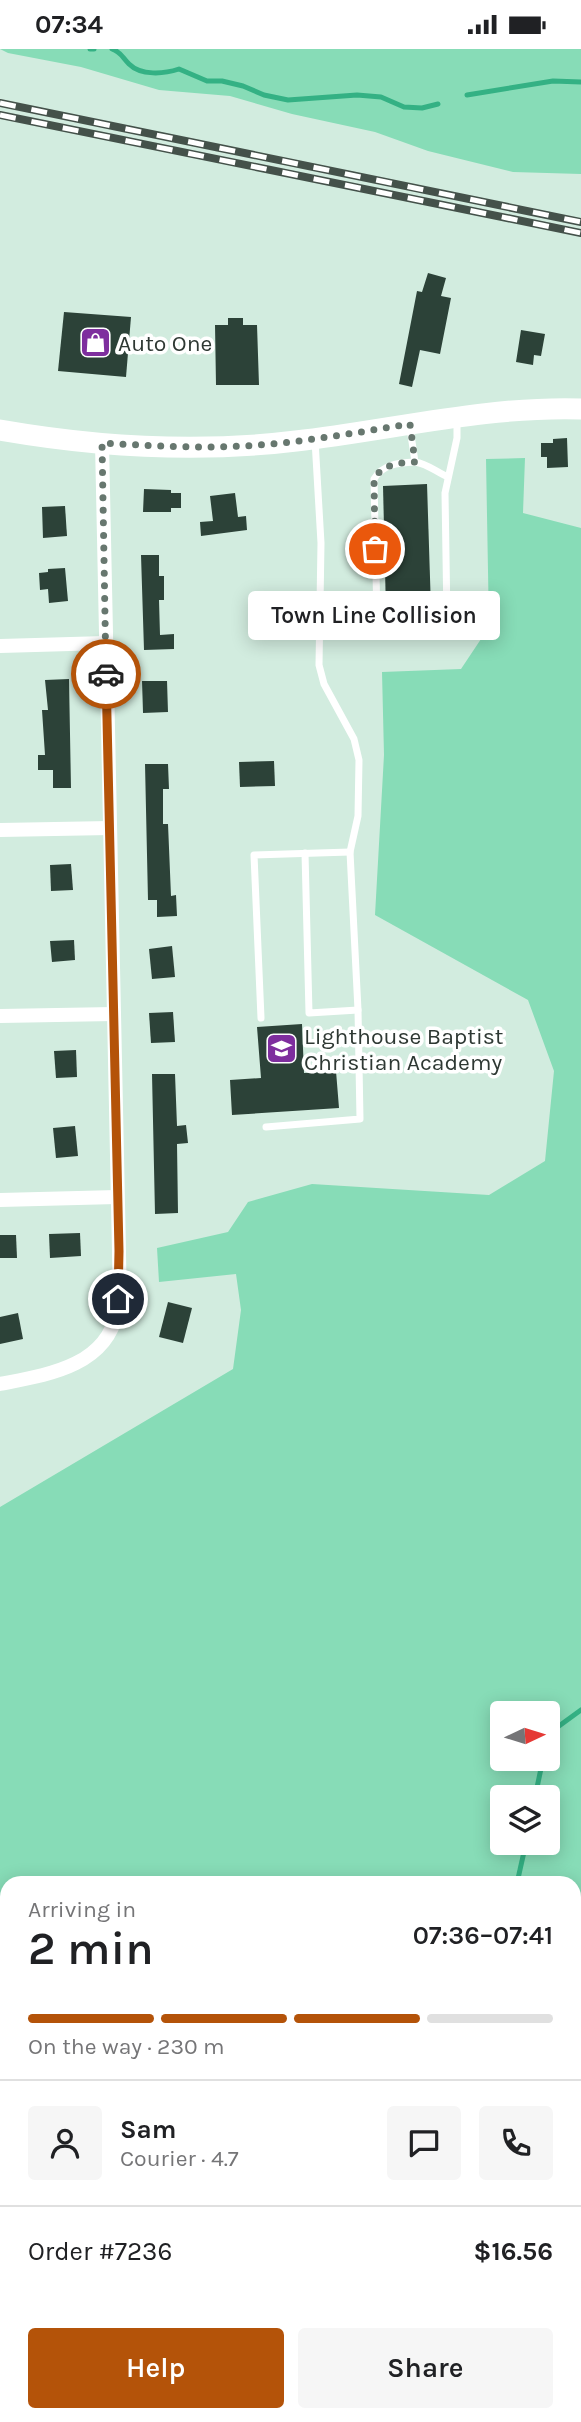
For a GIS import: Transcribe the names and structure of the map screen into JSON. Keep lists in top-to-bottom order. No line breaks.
{"places":{"shop":["Auto One"],"other":["Town Line Collision"],"school or university":["Lighthouse Baptist Christian Academy"]},"north":"right","page":{"status":"07:34","bubble":"Town Line Collision","heading":["2 min","Arriving in","07:36–07:41"],"panel":["Sam","Courier · 4.7","Order #7236","$16.56"],"bar":"On the way · 230 m","buttons":["Help","Share"]}}
